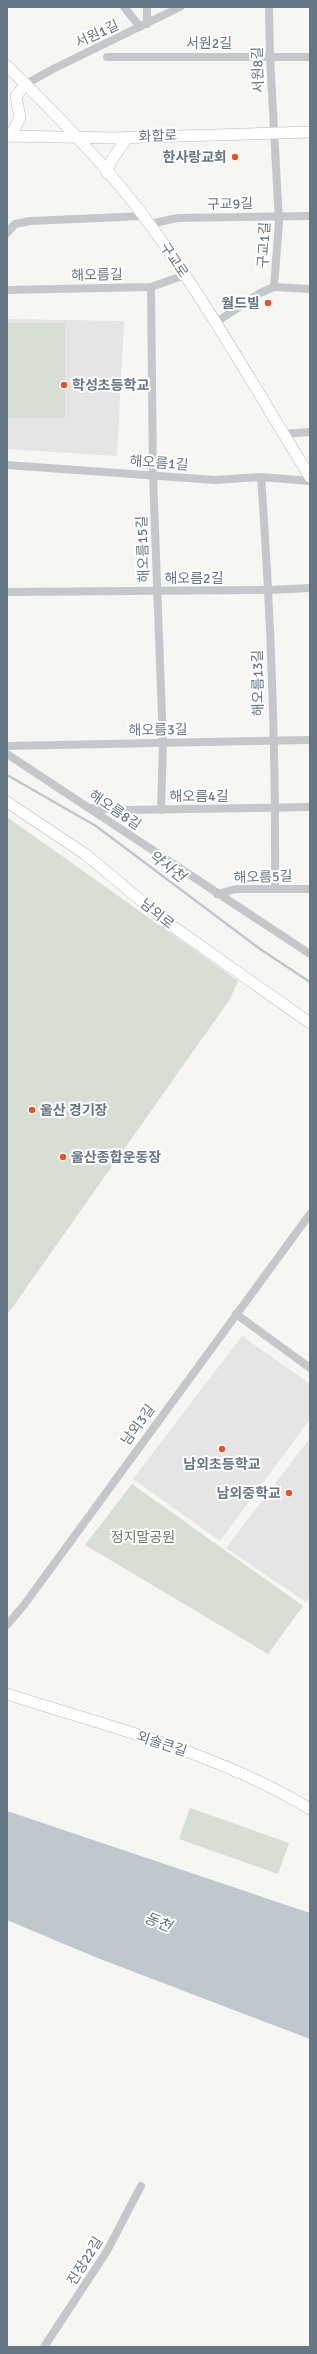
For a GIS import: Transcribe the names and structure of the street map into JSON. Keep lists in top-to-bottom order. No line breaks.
{"streets":{"main road":["화합로","구교로","남외로","외솔큰길"],"street":["서원1길","서원2길","서원8길","구교9길","구교1길","해오름길","해오름1길","해오름15길","해오름2길","해오름13길","해오름3길","해오름4길","해오름8길","해오름5길","남외3길","진장22길"]},"crossings":[["서원1길","구교로"],["서원2길","서원8길"],["서원8길","화합로"],["서원8길","구교1길"],["화합로","구교1길"],["화합로","구교로"],["구교9길","구교1길"],["구교9길","구교로"],["구교로","해오름길"],["해오름길","해오름15길"],["해오름1길","해오름15길"],["해오름1길","해오름13길"],["해오름15길","해오름2길"],["해오름15길","해오름3길"],["해오름15길","해오름4길"],["해오름2길","해오름13길"],["해오름13길","해오름3길"],["해오름13길","해오름4길"],["해오름13길","해오름5길"],["해오름4길","해오름8길"],["해오름8길","해오름5길"]],"water":["약사천","동천"],"parks":["정지말공원"],"places":["한사랑교회","월드빌","학성초등학교","울산 경기장","울산종합운동장","남외초등학교","남외중학교"]}
